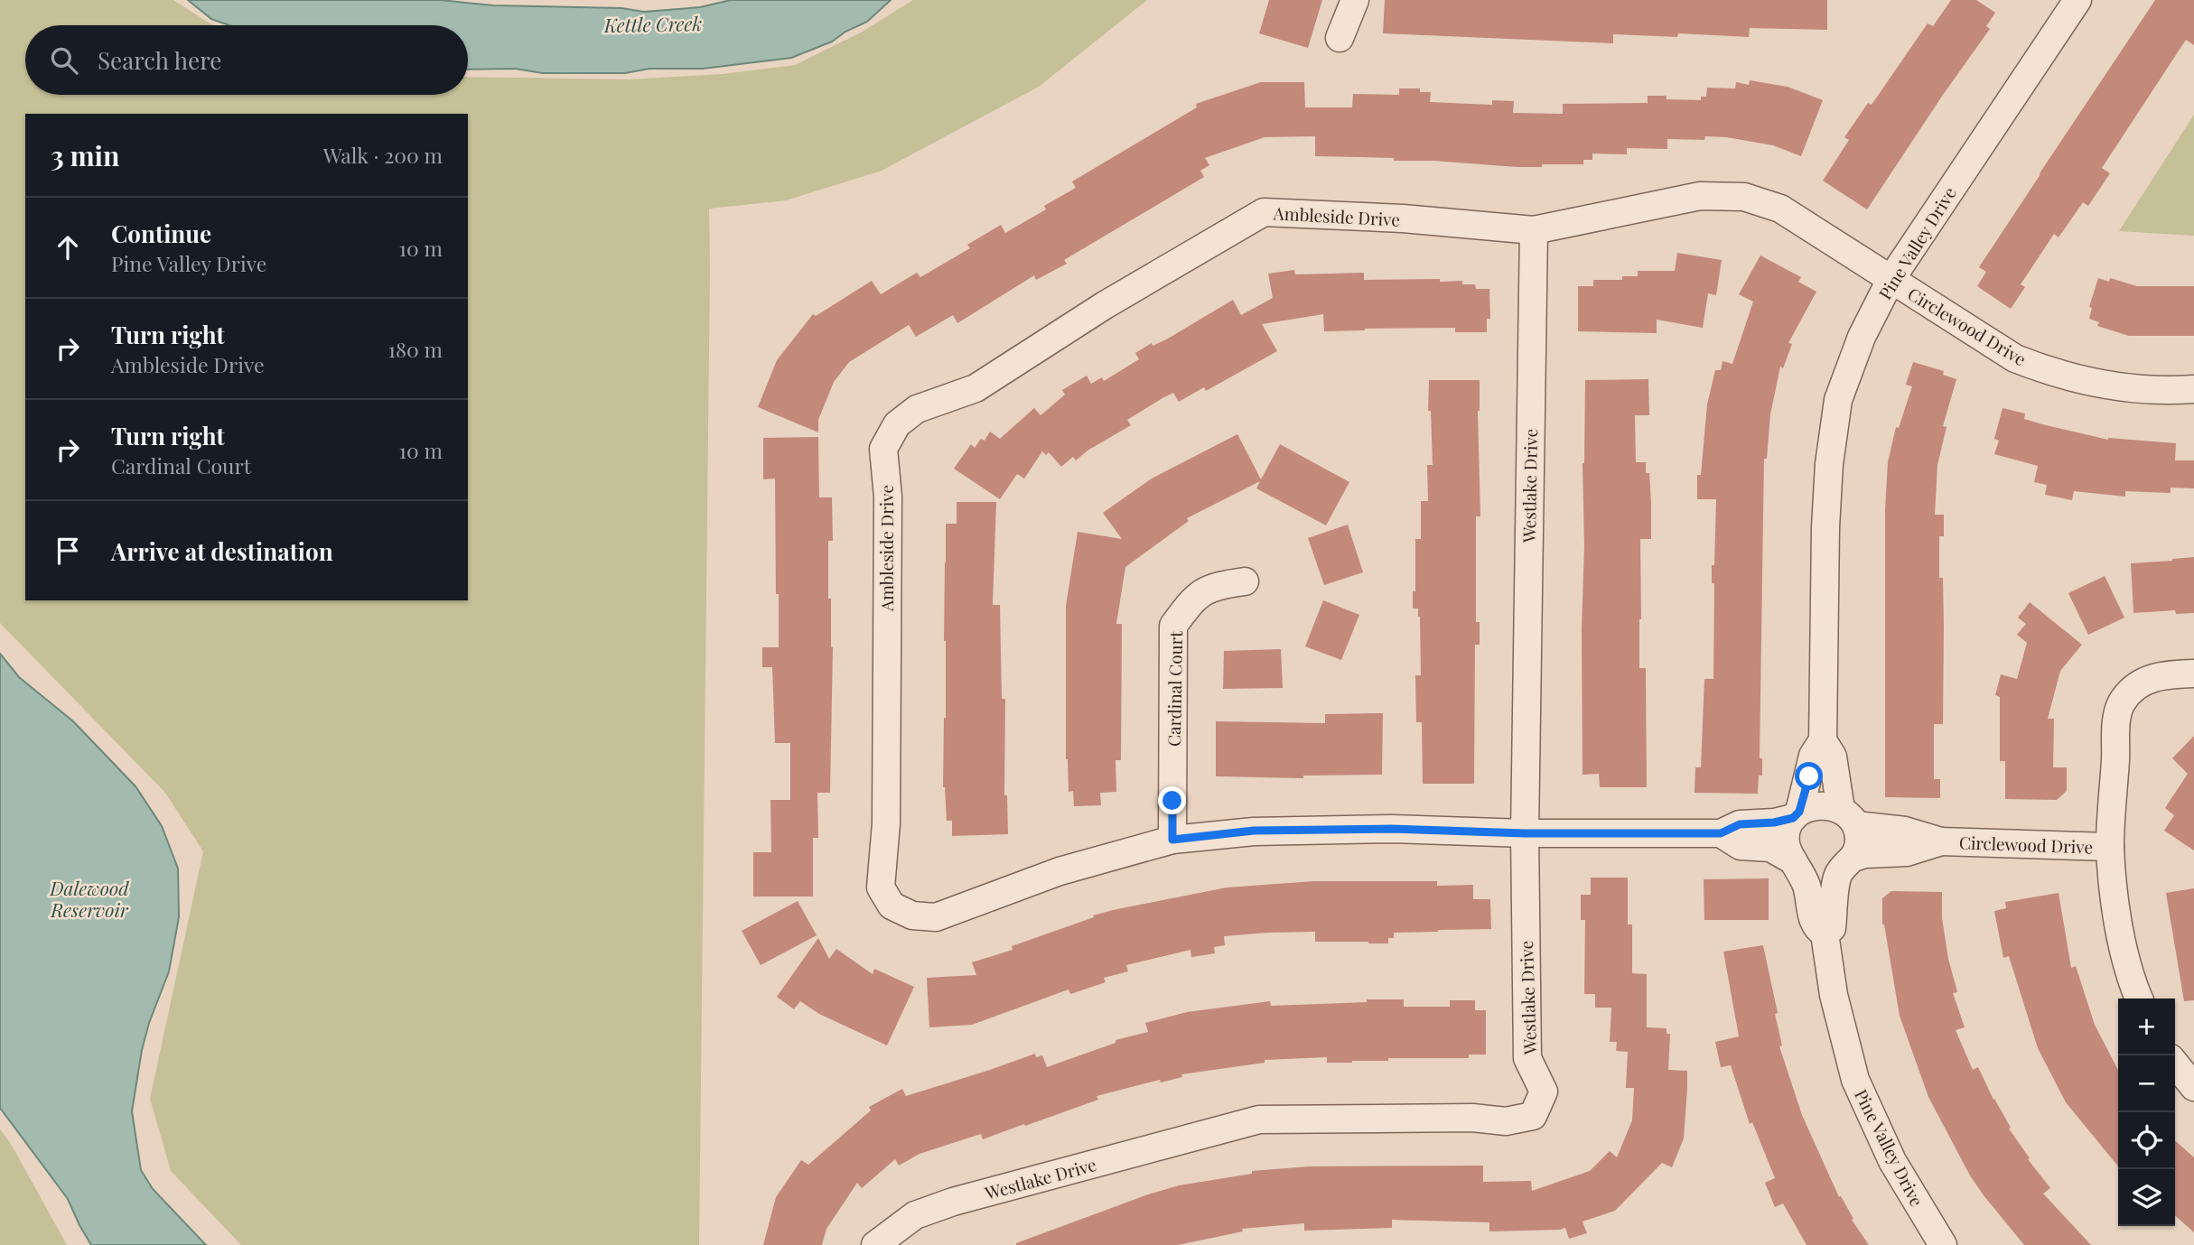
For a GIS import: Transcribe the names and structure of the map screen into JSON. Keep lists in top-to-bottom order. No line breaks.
{"streets":{"street":["Ambleside Drive","Pine Valley Drive","Circlewood Drive","Westlake Drive","Cardinal Court"]},"crossings":[["Ambleside Drive","Pine Valley Drive"],["Ambleside Drive","Circlewood Drive"],["Ambleside Drive","Westlake Drive"],["Ambleside Drive","Cardinal Court"],["Pine Valley Drive","Circlewood Drive"]],"water":["Kettle Creek","Dalewood Reservoir"],"page":{"search":"Search here","heading":["3 min","Walk · 200 m"],"list":[["Continue","Pine Valley Drive","10 m"],["Turn right","Ambleside Drive","180 m"],["Turn right","Cardinal Court","10 m"],"Arrive at destination"],"map_buttons":["+","−"]}}
